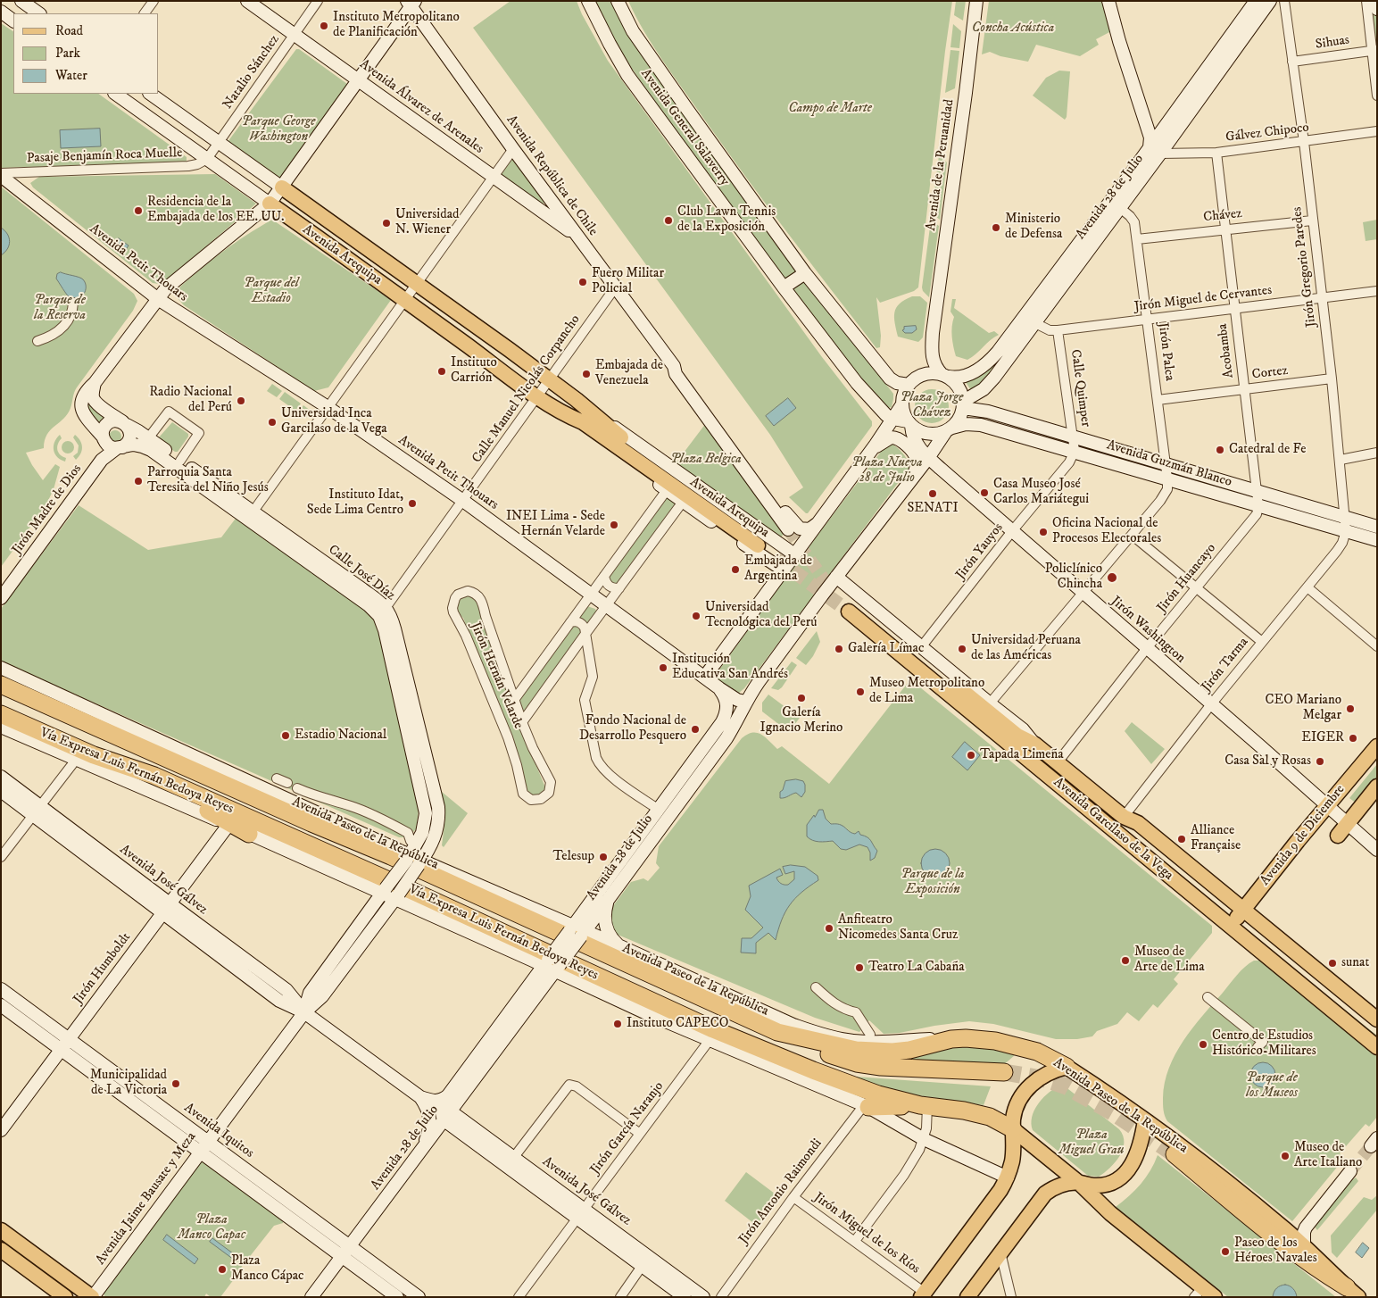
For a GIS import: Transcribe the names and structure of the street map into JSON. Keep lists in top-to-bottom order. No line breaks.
{"streets":{"highway":["Vía Expresa Luis Fernán Bedoya Reyes","Avenida Paseo de la República"],"main road":["Avenida Álvarez de Arenales","Avenida General Salaverry","Avenida de la Peruanidad","Avenida República de Chile","Avenida 28 de Julio","Avenida Arequipa","Avenida Petit Thouars","Avenida Guzmán Blanco","Jirón Madre de Dios","Calle José Díaz","Jirón Washington","Avenida Garcilaso de la Vega","Avenida 9 de Diciembre","Avenida José Gálvez","Jirón Humboldt","Avenida Iquitos","Avenida Jaime Bausate y Meza"],"street":["Sihuas","Natalio Sánchez","Gálvez Chipoco","Pasaje Benjamín Roca Muelle","Chávez","Jirón Gregorio Paredes","Jirón Miguel de Cervantes","Acobamba","Jirón Palca","Cortez","Calle Quimper","Calle Manuel Nicolás Corpancho","Jirón Yauyos","Jirón Huancayo","Jirón Tarma","Jirón Hernán Velarde","Jirón García Naranjo","Jirón Antonio Raimondi","Jirón Miguel de los Ríos"]},"crossings":[["Sihuas","Jirón Gregorio Paredes"],["Natalio Sánchez","Avenida Álvarez de Arenales"],["Natalio Sánchez","Pasaje Benjamín Roca Muelle"],["Natalio Sánchez","Avenida Arequipa"],["Avenida Álvarez de Arenales","Avenida República de Chile"],["Avenida General Salaverry","Avenida de la Peruanidad"],["Avenida General Salaverry","Avenida 28 de Julio"],["Avenida General Salaverry","Avenida Guzmán Blanco"],["Avenida General Salaverry","Jirón Washington"],["Gálvez Chipoco","Avenida 28 de Julio"],["Gálvez Chipoco","Jirón Gregorio Paredes"],["Gálvez Chipoco","Acobamba"],["Pasaje Benjamín Roca Muelle","Avenida Arequipa"],["Pasaje Benjamín Roca Muelle","Avenida Petit Thouars"],["Avenida de la Peruanidad","Avenida 28 de Julio"],["Avenida de la Peruanidad","Avenida Guzmán Blanco"],["Avenida de la Peruanidad","Jirón Washington"],["Avenida República de Chile","Calle Manuel Nicolás Corpancho"],["Avenida 28 de Julio","Avenida Petit Thouars"],["Avenida 28 de Julio","Jirón Miguel de Cervantes"],["Avenida 28 de Julio","Jirón Palca"],["Avenida 28 de Julio","Avenida Guzmán Blanco"],["Avenida 28 de Julio","Jirón Washington"],["Avenida 28 de Julio","Avenida Garcilaso de la Vega"],["Avenida 28 de Julio","Avenida Paseo de la República"],["Avenida 28 de Julio","Avenida José Gálvez"],["Avenida 28 de Julio","Avenida Iquitos"],["Chávez","Jirón Gregorio Paredes"],["Chávez","Acobamba"],["Chávez","Jirón Palca"],["Avenida Arequipa","Calle Manuel Nicolás Corpancho"],["Avenida Arequipa","Jirón Hernán Velarde"],["Avenida Petit Thouars","Calle Manuel Nicolás Corpancho"],["Avenida Petit Thouars","Jirón Hernán Velarde"],["Jirón Gregorio Paredes","Jirón Miguel de Cervantes"],["Jirón Gregorio Paredes","Cortez"],["Jirón Gregorio Paredes","Avenida Guzmán Blanco"],["Jirón Gregorio Paredes","Jirón Tarma"],["Jirón Miguel de Cervantes","Acobamba"],["Jirón Miguel de Cervantes","Jirón Palca"],["Jirón Miguel de Cervantes","Calle Quimper"],["Acobamba","Cortez"],["Acobamba","Avenida Guzmán Blanco"],["Jirón Palca","Cortez"],["Jirón Palca","Avenida Guzmán Blanco"],["Calle Quimper","Avenida Guzmán Blanco"],["Calle Quimper","Jirón Yauyos"],["Calle Manuel Nicolás Corpancho","Calle José Díaz"],["Avenida Guzmán Blanco","Jirón Yauyos"],["Avenida Guzmán Blanco","Jirón Huancayo"],["Avenida Guzmán Blanco","Jirón Washington"],["Avenida Guzmán Blanco","Jirón Tarma"],["Jirón Madre de Dios","Calle José Díaz"],["Jirón Yauyos","Jirón Washington"],["Jirón Yauyos","Avenida Garcilaso de la Vega"],["Calle José Díaz","Avenida Paseo de la República"],["Calle José Díaz","Avenida Jaime Bausate y Meza"],["Jirón Huancayo","Jirón Washington"],["Jirón Huancayo","Avenida Garcilaso de la Vega"],["Jirón Washington","Jirón Tarma"],["Jirón Washington","Avenida 9 de Diciembre"],["Jirón Tarma","Avenida Garcilaso de la Vega"],["Vía Expresa Luis Fernán Bedoya Reyes","Avenida Paseo de la República"],["Avenida Garcilaso de la Vega","Avenida 9 de Diciembre"],["Avenida Paseo de la República","Avenida Jaime Bausate y Meza"],["Avenida José Gálvez","Jirón Humboldt"],["Avenida José Gálvez","Jirón García Naranjo"],["Avenida José Gálvez","Avenida Jaime Bausate y Meza"],["Jirón Humboldt","Avenida Iquitos"],["Avenida Iquitos","Avenida Jaime Bausate y Meza"],["Jirón Antonio Raimondi","Jirón Miguel de los Ríos"]],"parks":["Concha Acústica","Campo de Marte","Parque George Washington","Parque del Estadio","Parque de la Reserva","Plaza Jorge Chávez","Plaza Belgica","Plaza Nueva 28 de Julio","Parque de la Exposición","Parque de los Museos","Plaza Miguel Grau","Plaza Manco Capac"],"places":["Instituto Metropolitano de Planificación","Residencia de la Embajada de los EE. UU.","Club Lawn Tennis de la Exposición","Universidad N. Wiener","Ministerio de Defensa","Fuero Militar Policial","Instituto Carrión","Embajada de Venezuela","Radio Nacional del Perú","Universidad Inca Garcilaso de la Vega","Catedral de Fe","Parroquia Santa Teresita del Niño Jesús","Casa Museo José Carlos Mariátegui","SENATI","Instituto Idat, Sede Lima Centro","INEI Lima - Sede Hernán Velarde","Oficina Nacional de Procesos Electorales","Embajada de Argentina","Policlínico Chincha","Universidad Tecnológica del Perú","Galería Límac","Universidad Peruana de las Américas","Institución Educativa San Andrés","Museo Metropolitano de Lima","Galería Ignacio Merino","CEO Mariano Melgar","Fondo Nacional de Desarrollo Pesquero","Estadio Nacional","EIGER","Tapada Limeña","Casa Sal y Rosas","Alliance Française","Telesup","Anfiteatro Nicomedes Santa Cruz","Museo de Arte de Lima","sunat","Teatro La Cabaña","Instituto CAPECO","Centro de Estudios Histórico-Militares","Municipalidad de La Victoria","Museo de Arte Italiano","Paseo de los Héroes Navales","Plaza Manco Cápac"],"legend":["Road","Park","Water"]}
